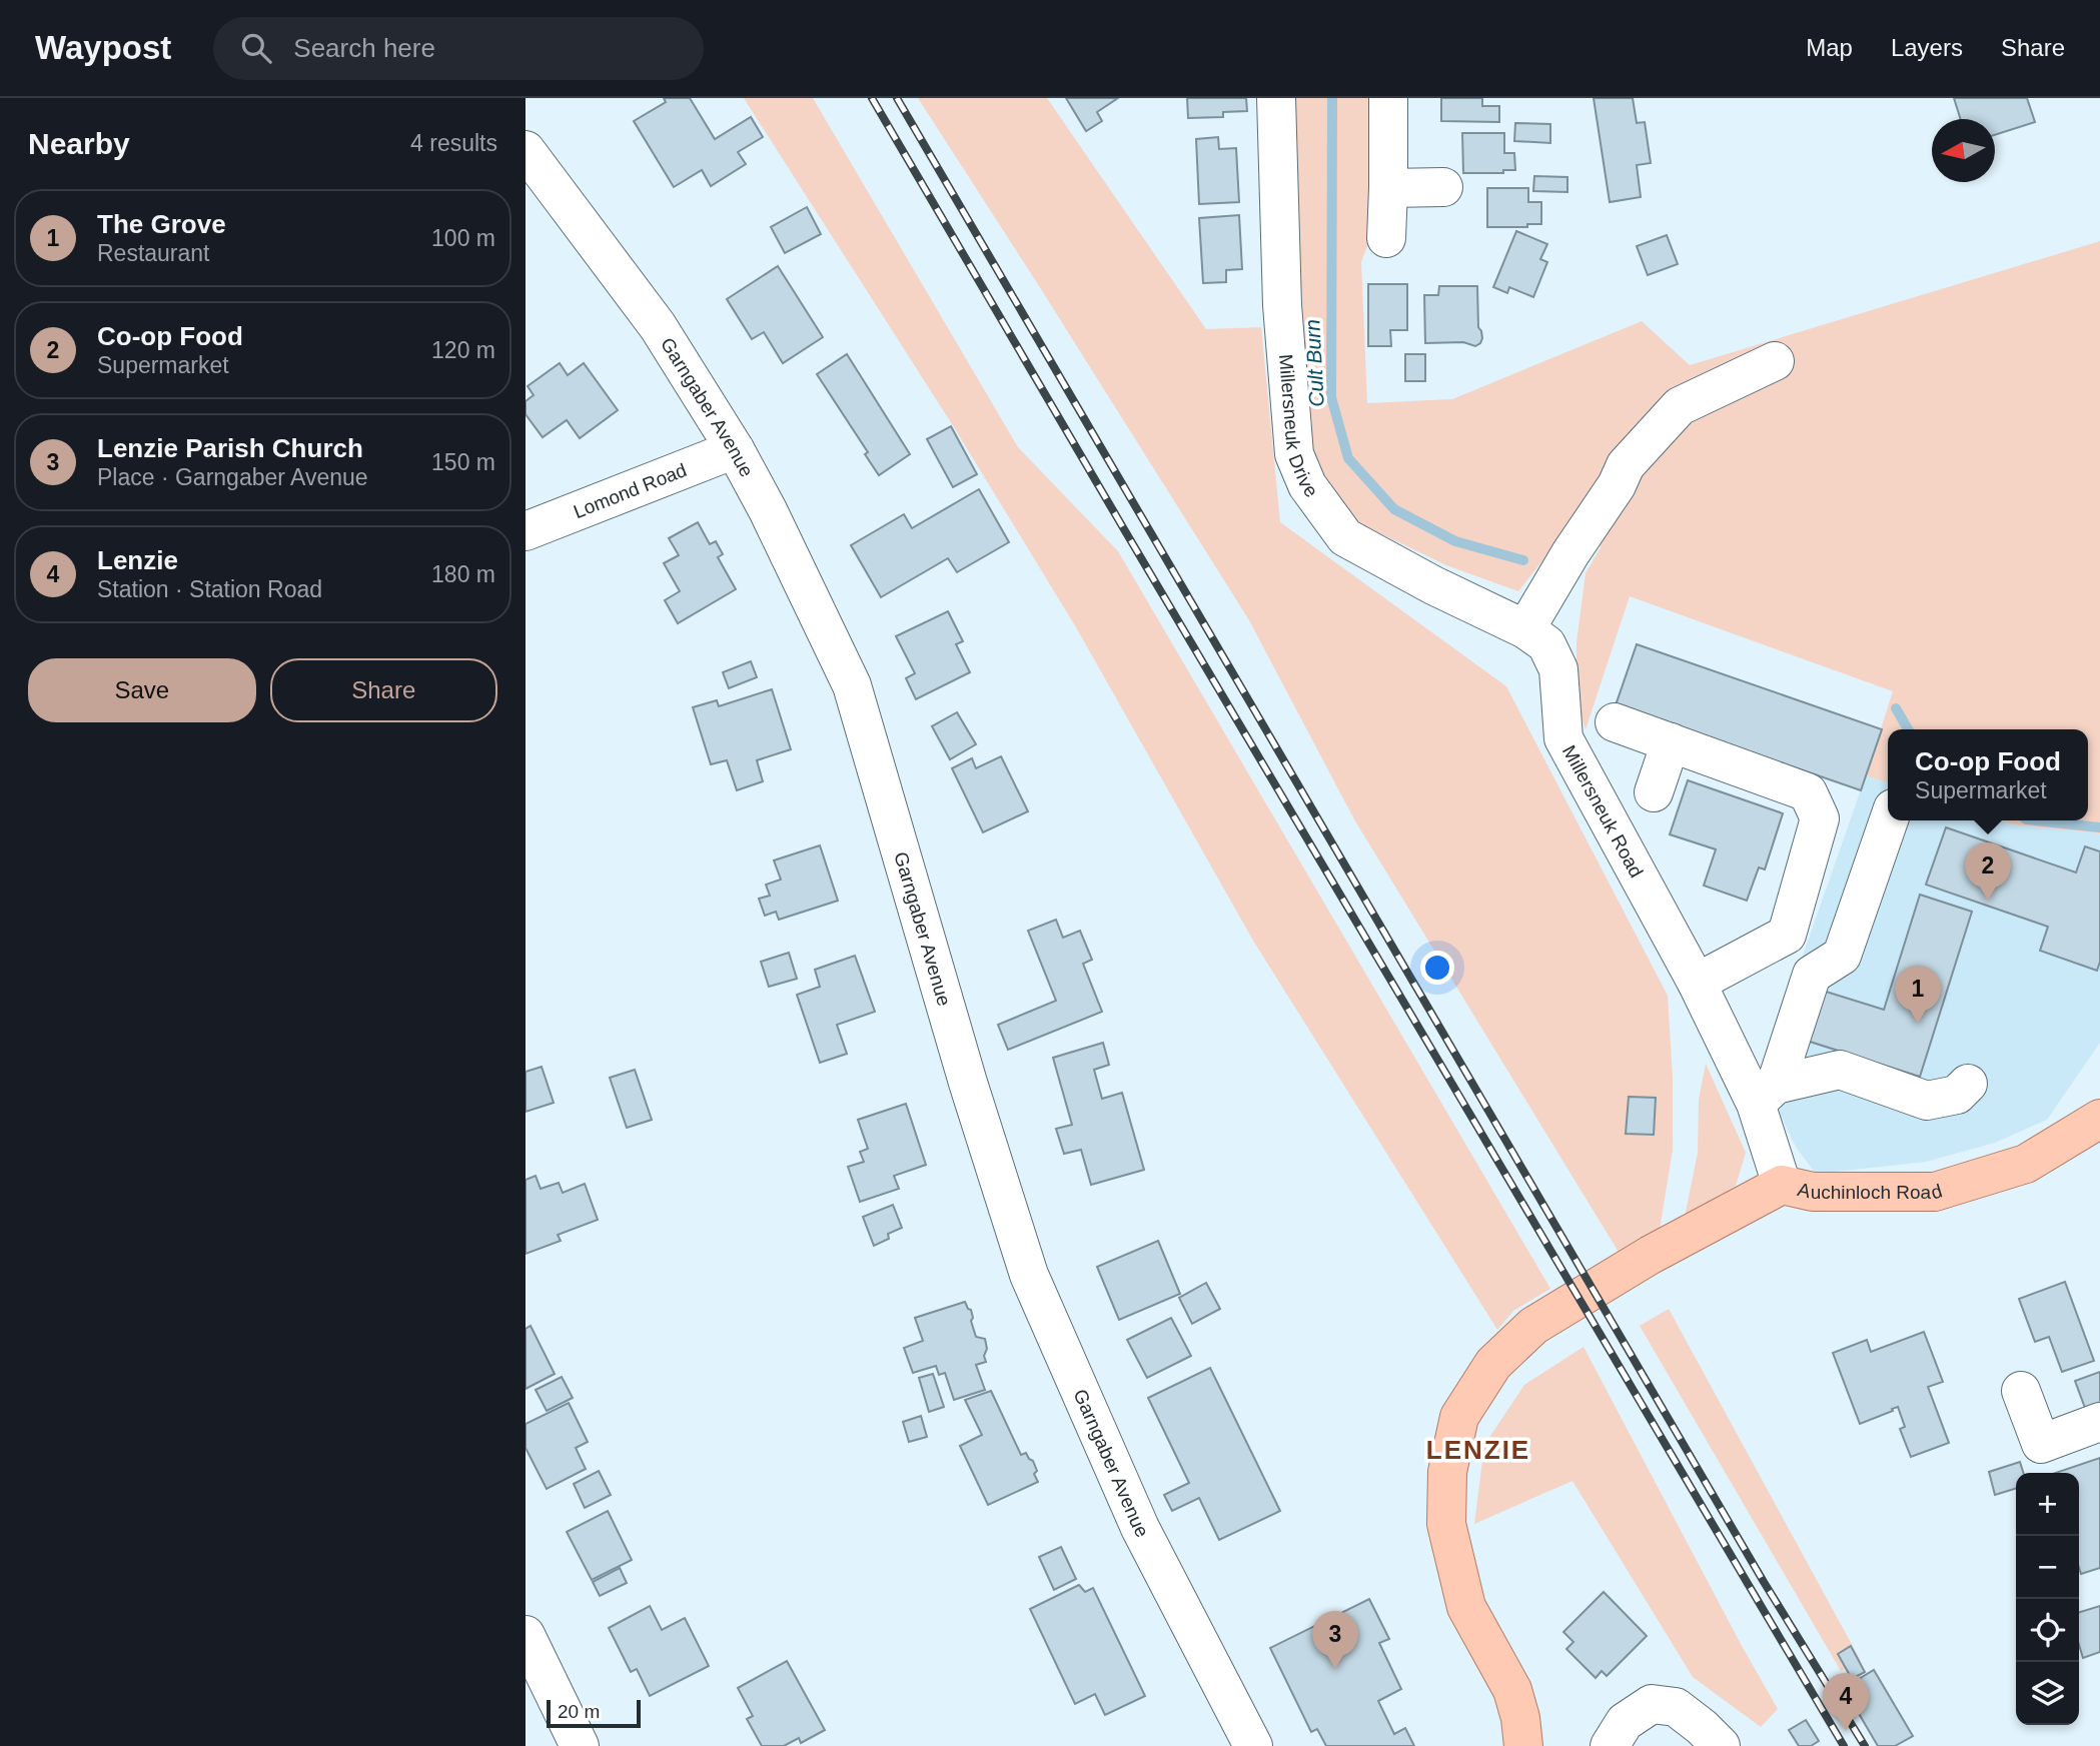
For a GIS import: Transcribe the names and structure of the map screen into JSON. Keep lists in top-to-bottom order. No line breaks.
{"streets":{"main road":["Auchinloch Road"],"street":["Garngaber Avenue","Millersneuk Drive","Lomond Road","Millersneuk Road"]},"crossings":[["Garngaber Avenue","Lomond Road"],["Millersneuk Drive","Millersneuk Road"],["Millersneuk Road","Auchinloch Road"]],"districts":["LENZIE"],"water":["Cult Burn"],"scale_bar":"20 m","north":"left","page":{"header":"Waypost","search":"Search here","nav":["Map","Layers","Share"],"heading":["Nearby","4 results"],"list":[{"mark":"1","name":"The Grove","note":"Restaurant","value":"100 m"},{"mark":"2","name":"Co-op Food","note":"Supermarket","value":"120 m"},{"mark":"3","name":"Lenzie Parish Church","note":"Place · Garngaber Avenue","value":"150 m"},{"mark":"4","name":"Lenzie","note":"Station · Station Road","value":"180 m"}],"buttons":["Save","Share"],"popup":["Co-op Food","Supermarket"],"pins":["2","1","3","4"],"map_buttons":["+","−"],"scale":"20 m"}}
